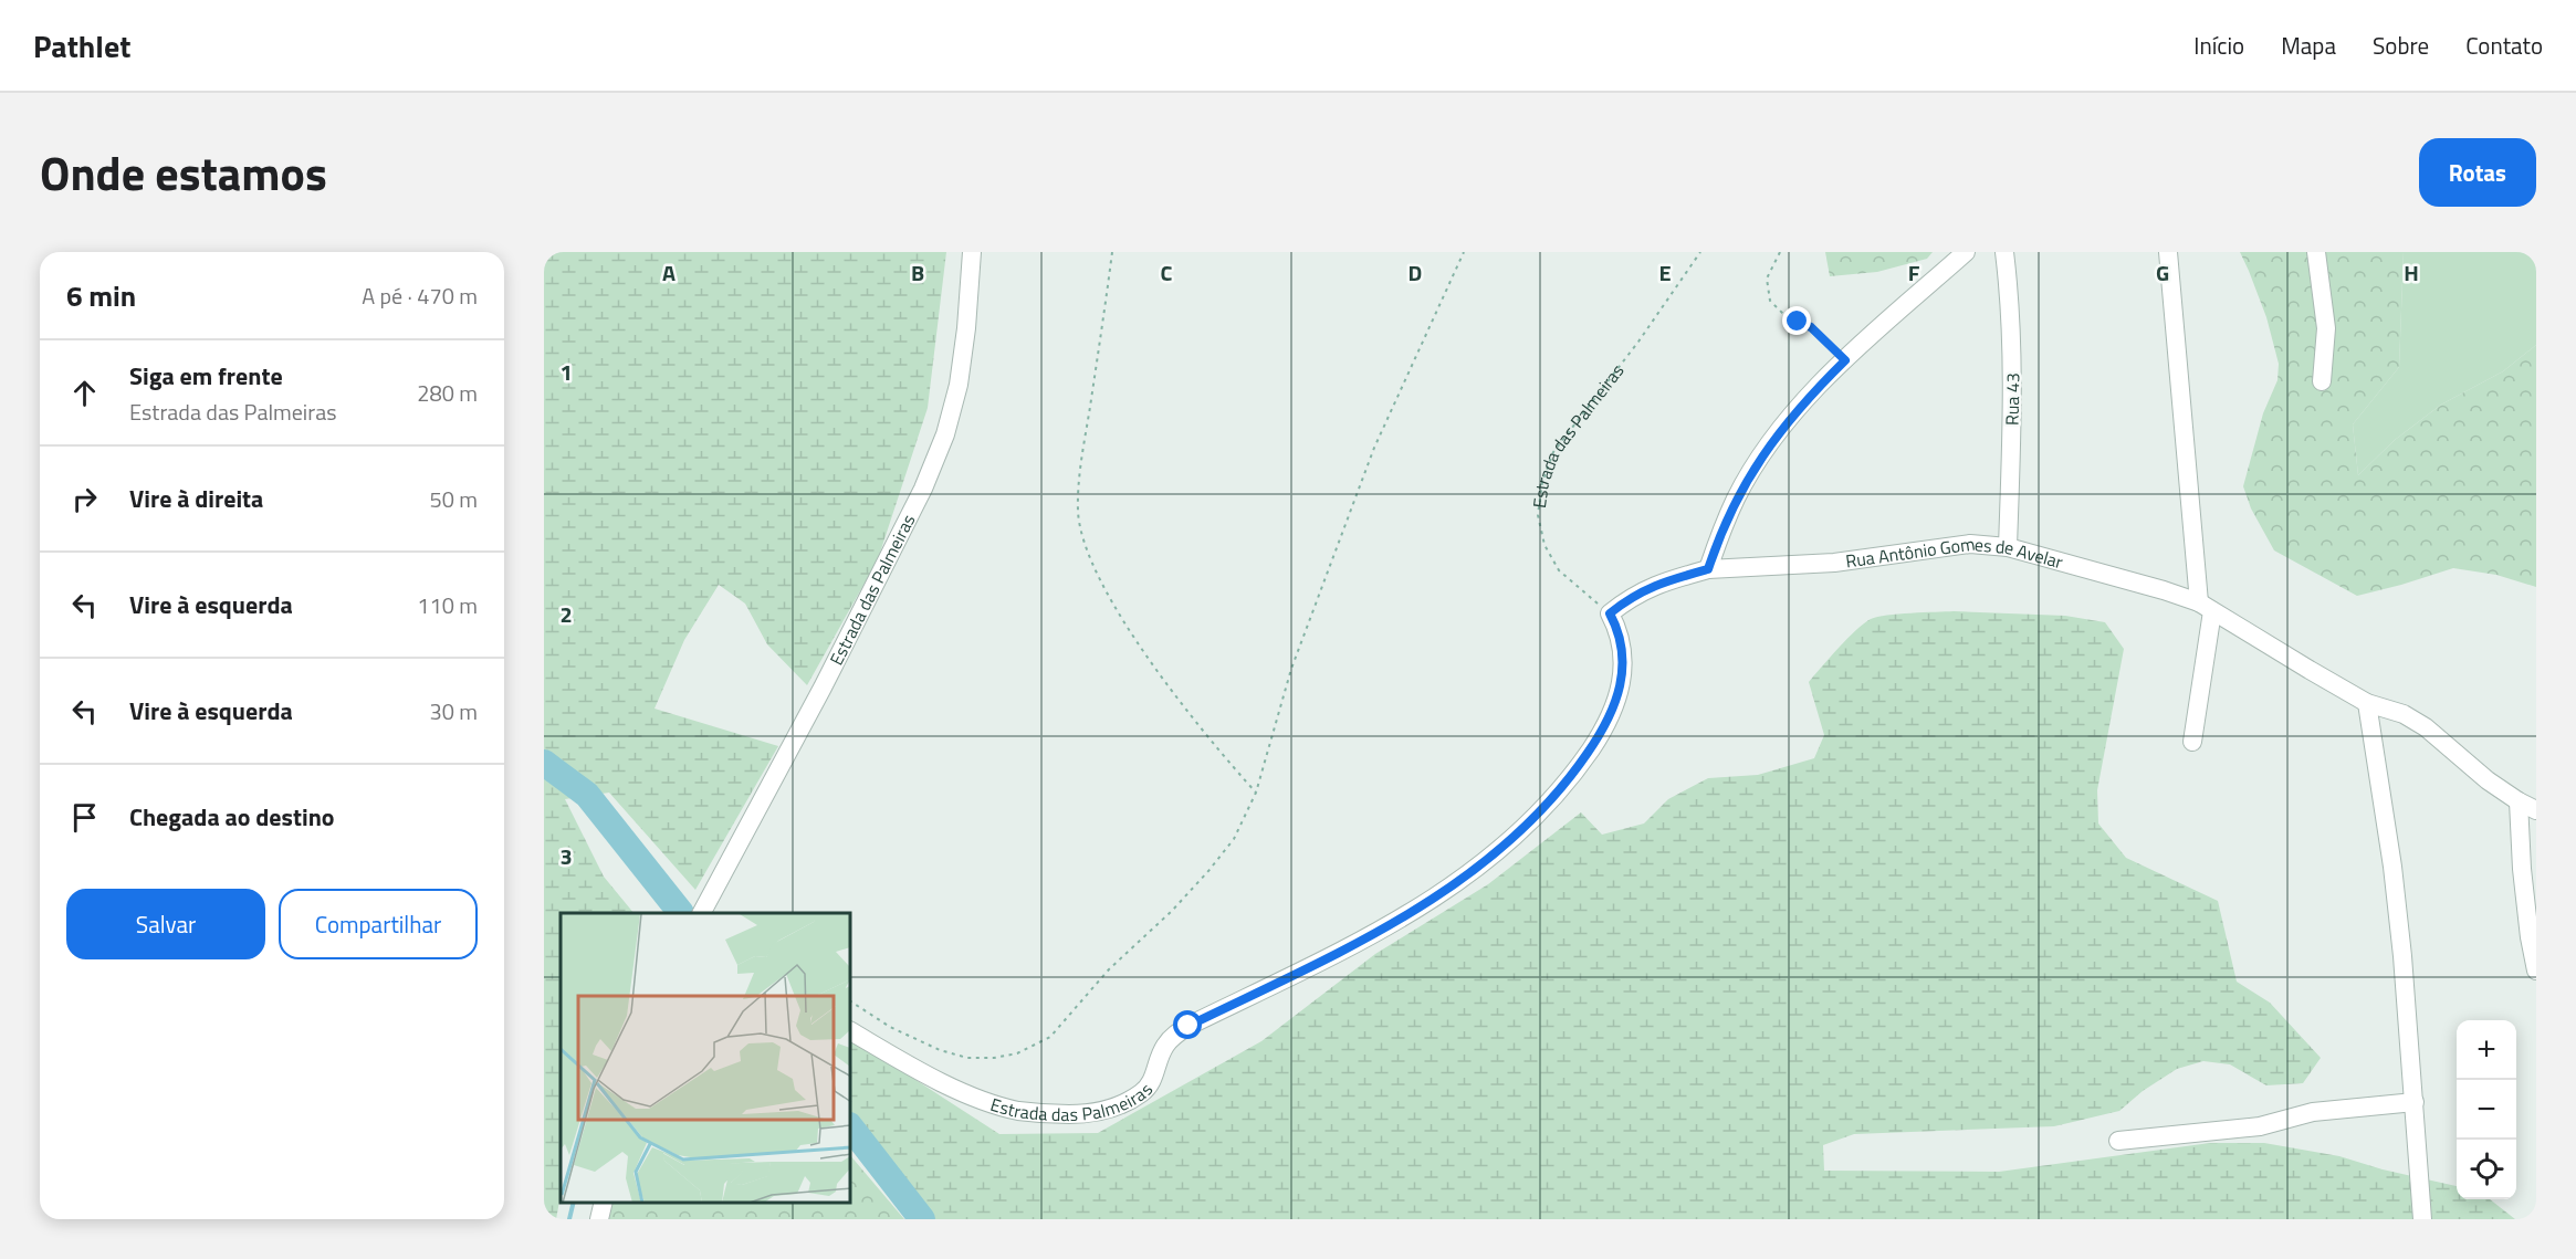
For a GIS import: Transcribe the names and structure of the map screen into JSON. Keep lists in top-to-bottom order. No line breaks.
{"streets":{"street":["Rua 43","Estrada das Palmeiras","Rua Antônio Gomes de Avelar"]},"crossings":[["Rua 43","Rua Antônio Gomes de Avelar"],["Estrada das Palmeiras","Rua Antônio Gomes de Avelar"]],"page":{"header":"Pathlet","nav":["Início","Mapa","Sobre","Contato"],"title":"Onde estamos","buttons":["Rotas",["Salvar","Compartilhar"]],"heading":["6 min","A pé · 470 m"],"list":[["Siga em frente","Estrada das Palmeiras","280 m"],["Vire à direita","50 m"],["Vire à esquerda","110 m"],["Vire à esquerda","30 m"],"Chegada ao destino"],"map_buttons":["+","−"]},"grid":{"columns":["A","B","C","D","E","F","G","H"],"rows":["1","2","3"]}}
